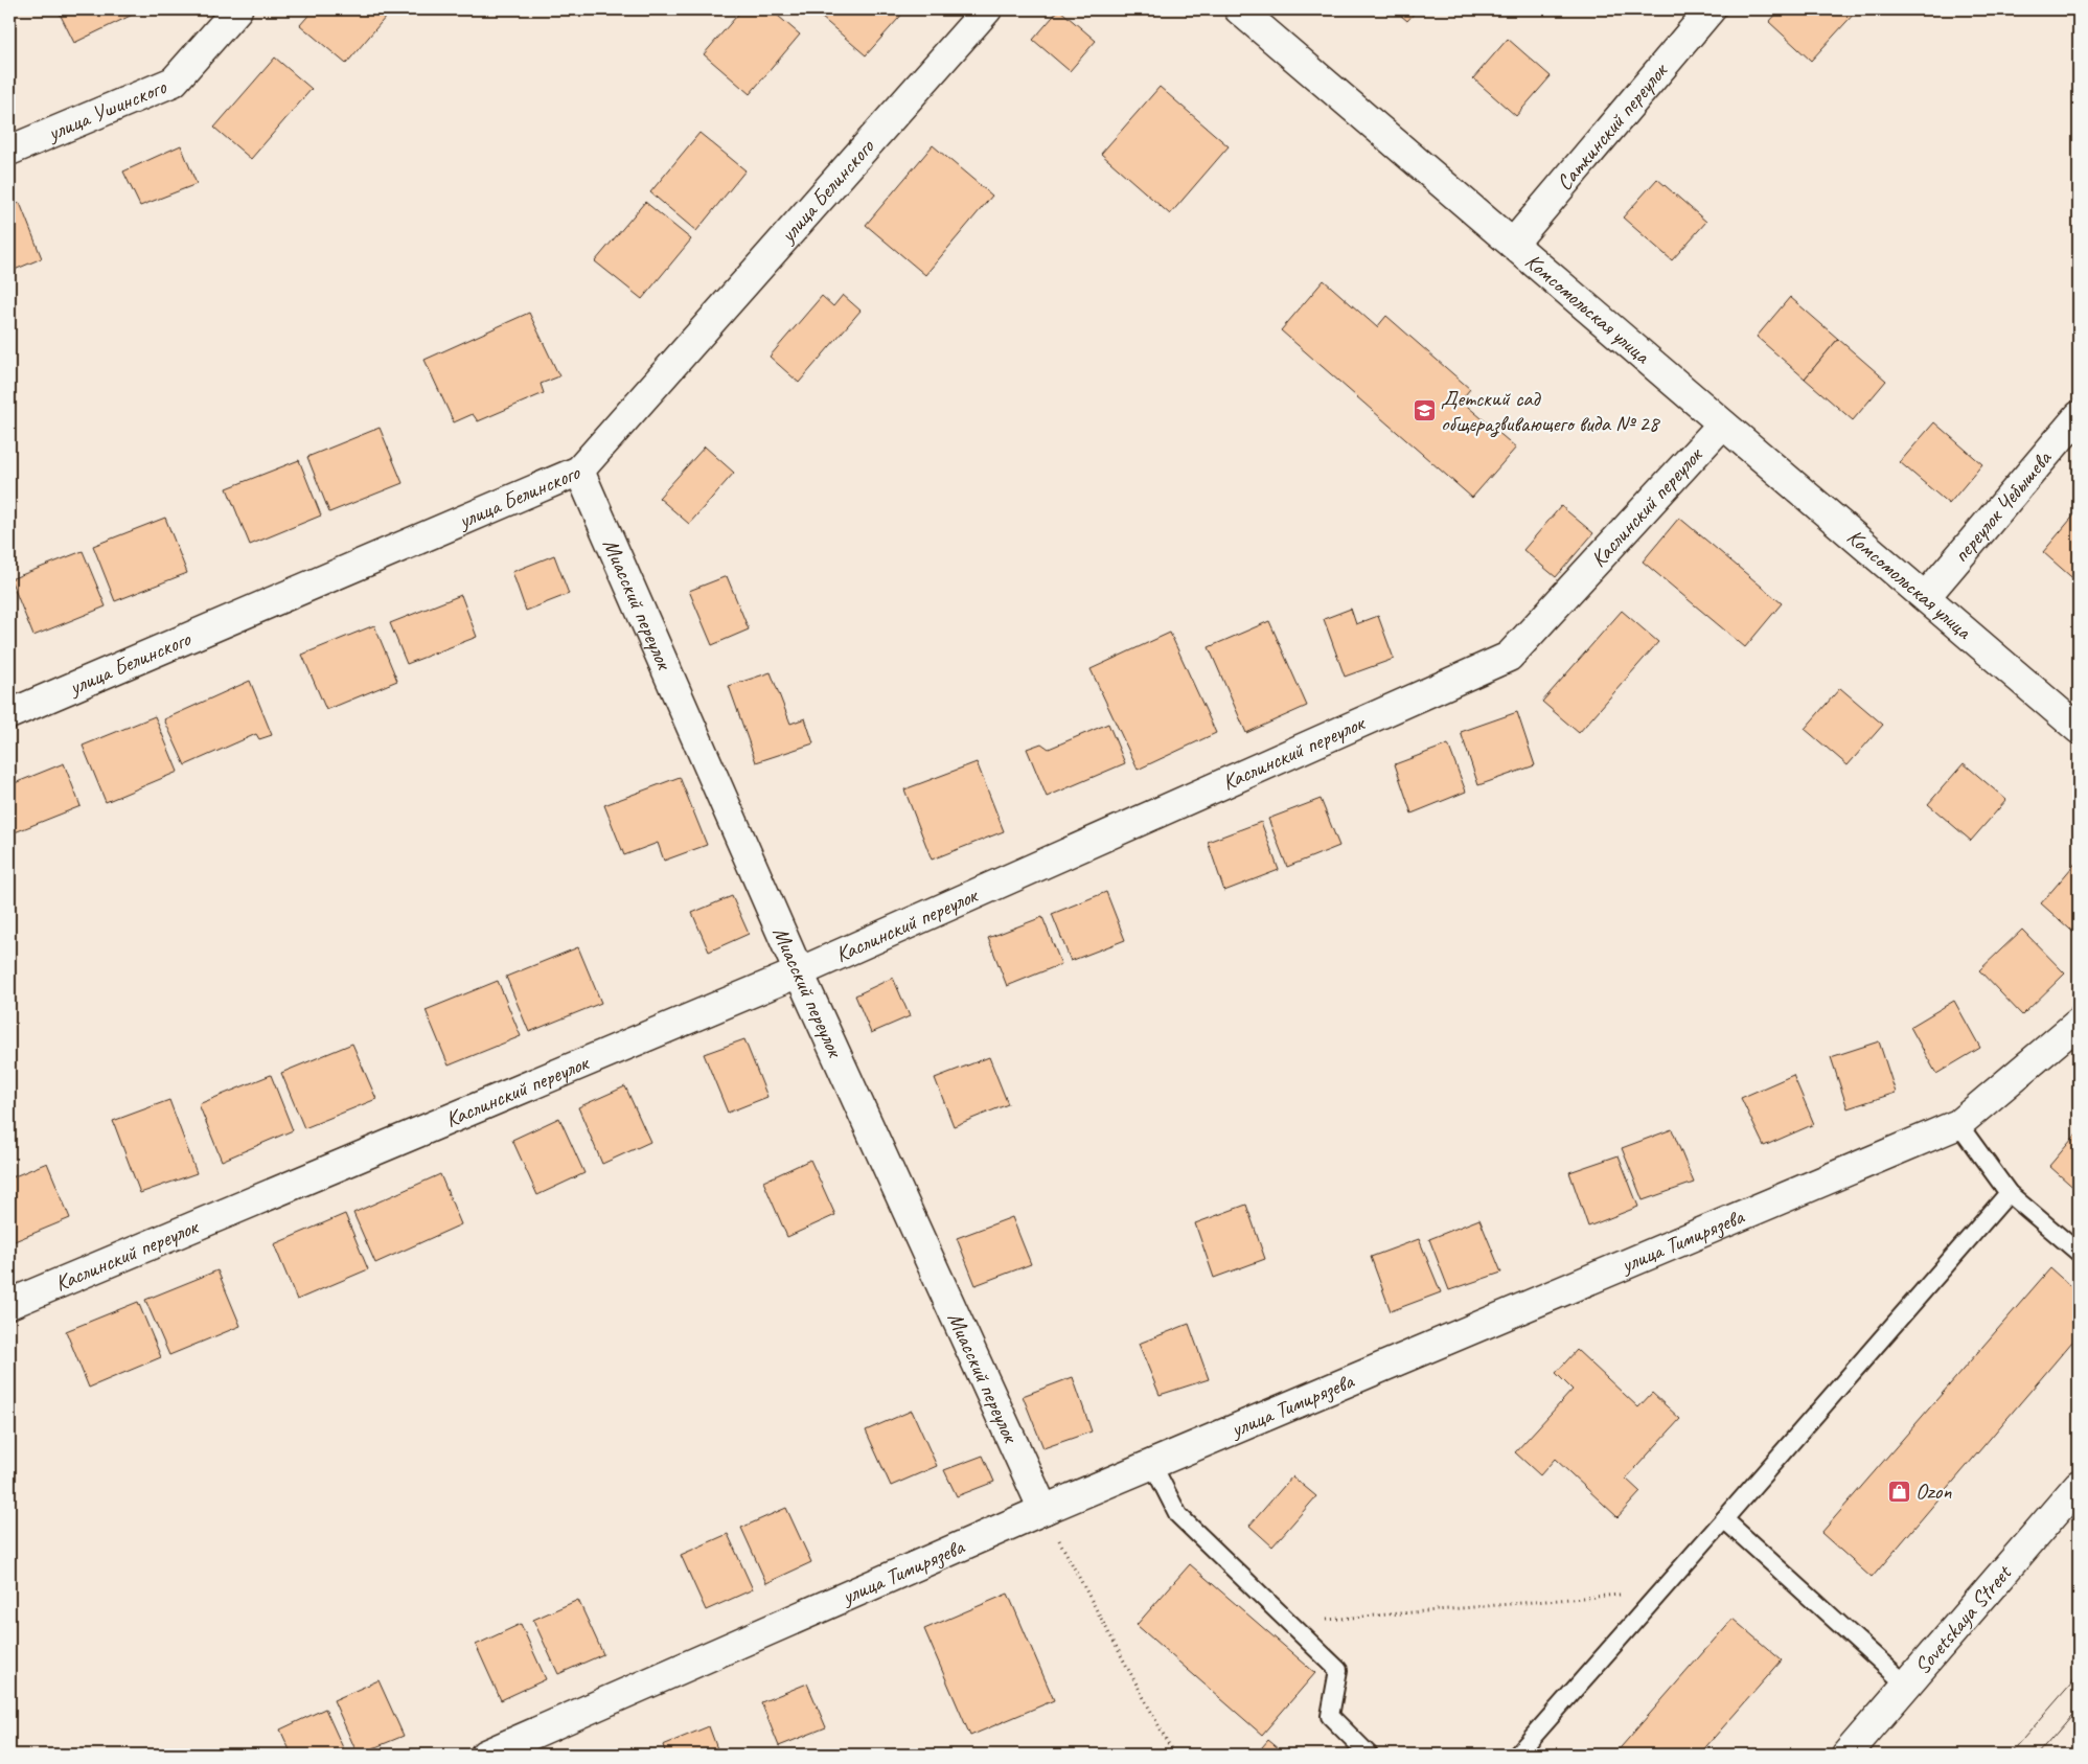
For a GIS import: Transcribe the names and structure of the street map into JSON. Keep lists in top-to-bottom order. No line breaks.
{"streets":{"street":["улица Ушинского","Саткинский переулок","улица Белинского","Комсомольская улица","переулок Чебышева","Каслинский переулок","Миасский переулок","улица Тимирязева","Sovetskaya Street"]},"crossings":[["Саткинский переулок","Комсомольская улица"],["улица Белинского","Миасский переулок"],["Комсомольская улица","переулок Чебышева"],["Комсомольская улица","Каслинский переулок"],["Каслинский переулок","Миасский переулок"],["Миасский переулок","улица Тимирязева"]],"places":{"school or university":["Детский сад общеразвивающего вида № 28"],"shop":["Ozon"]}}
